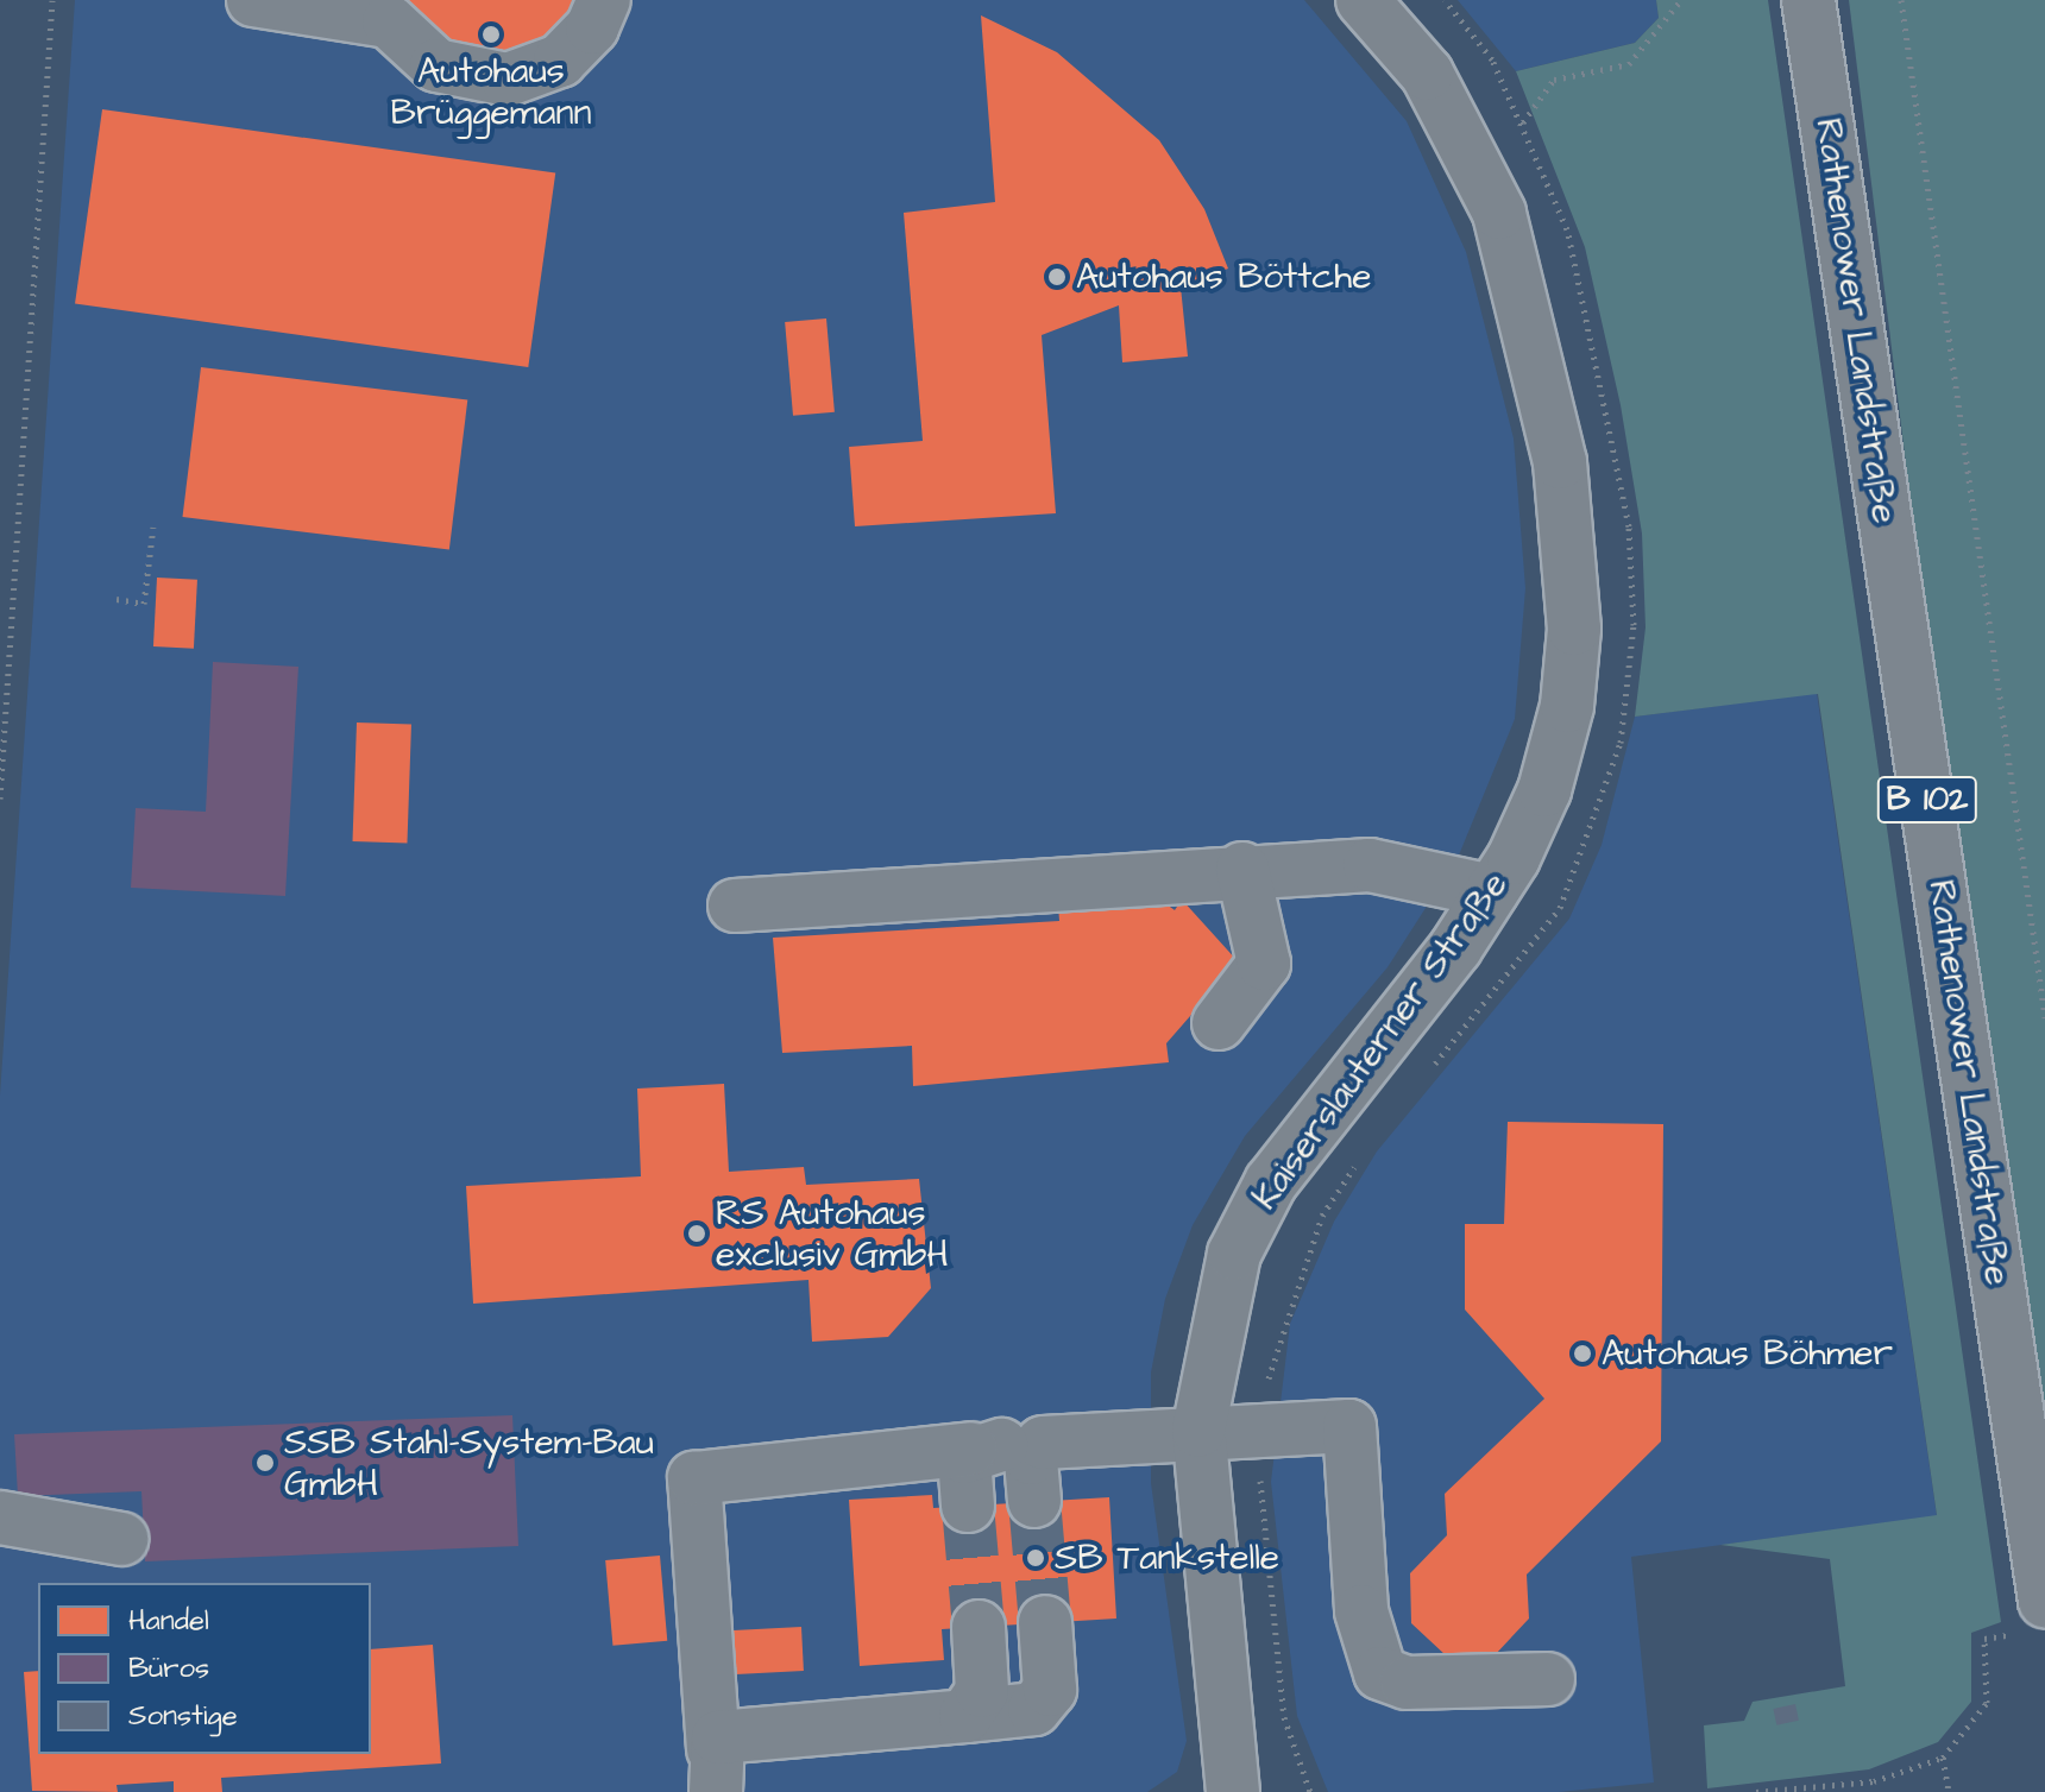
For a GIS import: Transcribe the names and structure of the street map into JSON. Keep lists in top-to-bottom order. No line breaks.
{"streets":{"street":["Rathenower Landstraße","B 102","Kaiserslauterner Straße"]},"places":["Autohaus Brüggemann","Autohaus Böttche","RS Autohaus exclusiv GmbH","Autohaus Böhmer","SSB Stahl-System-Bau GmbH","SB Tankstelle"],"legend":["Handel","Büros","Sonstige"]}
